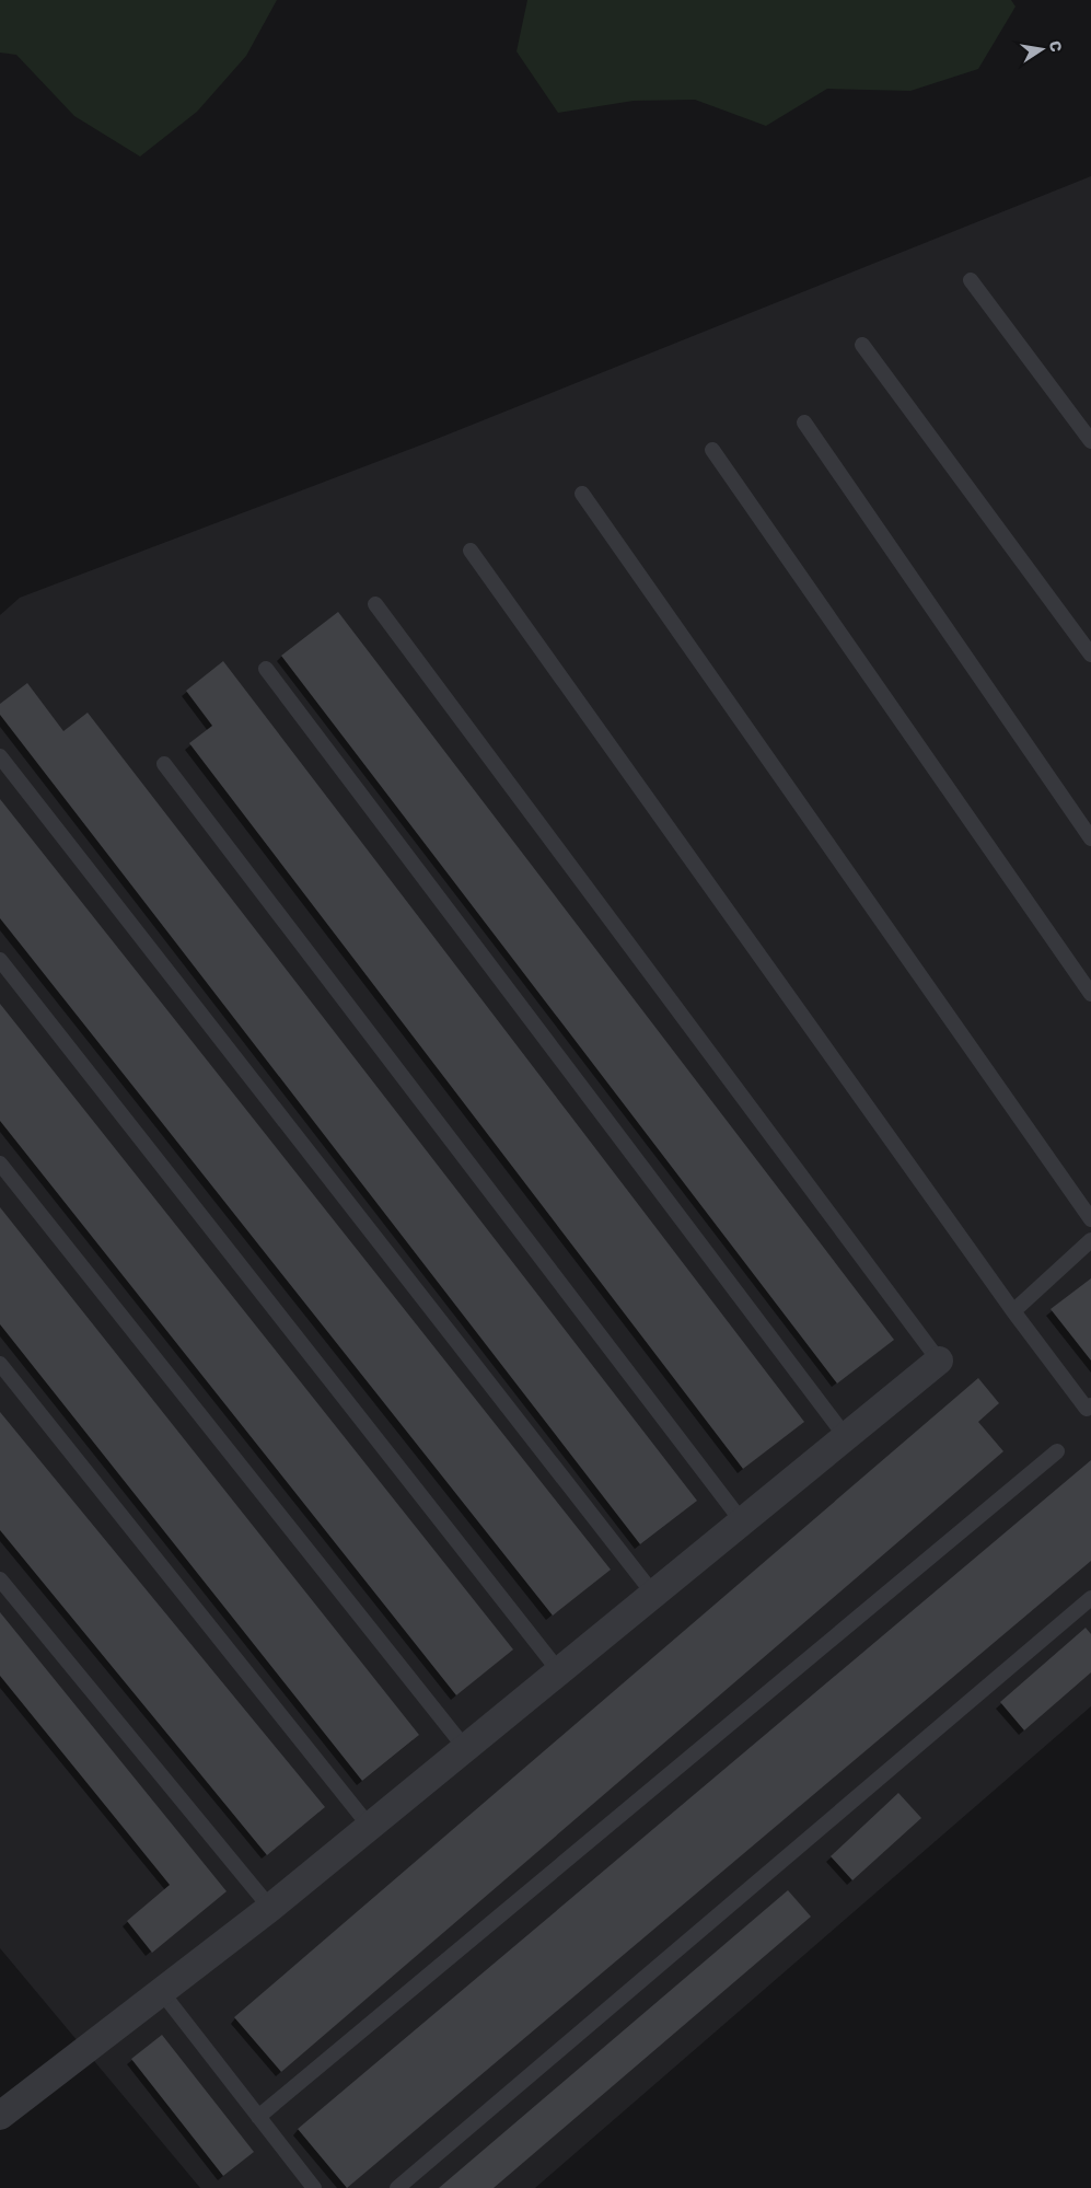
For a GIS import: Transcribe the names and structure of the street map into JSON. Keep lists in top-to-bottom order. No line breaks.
{"north":"right"}
